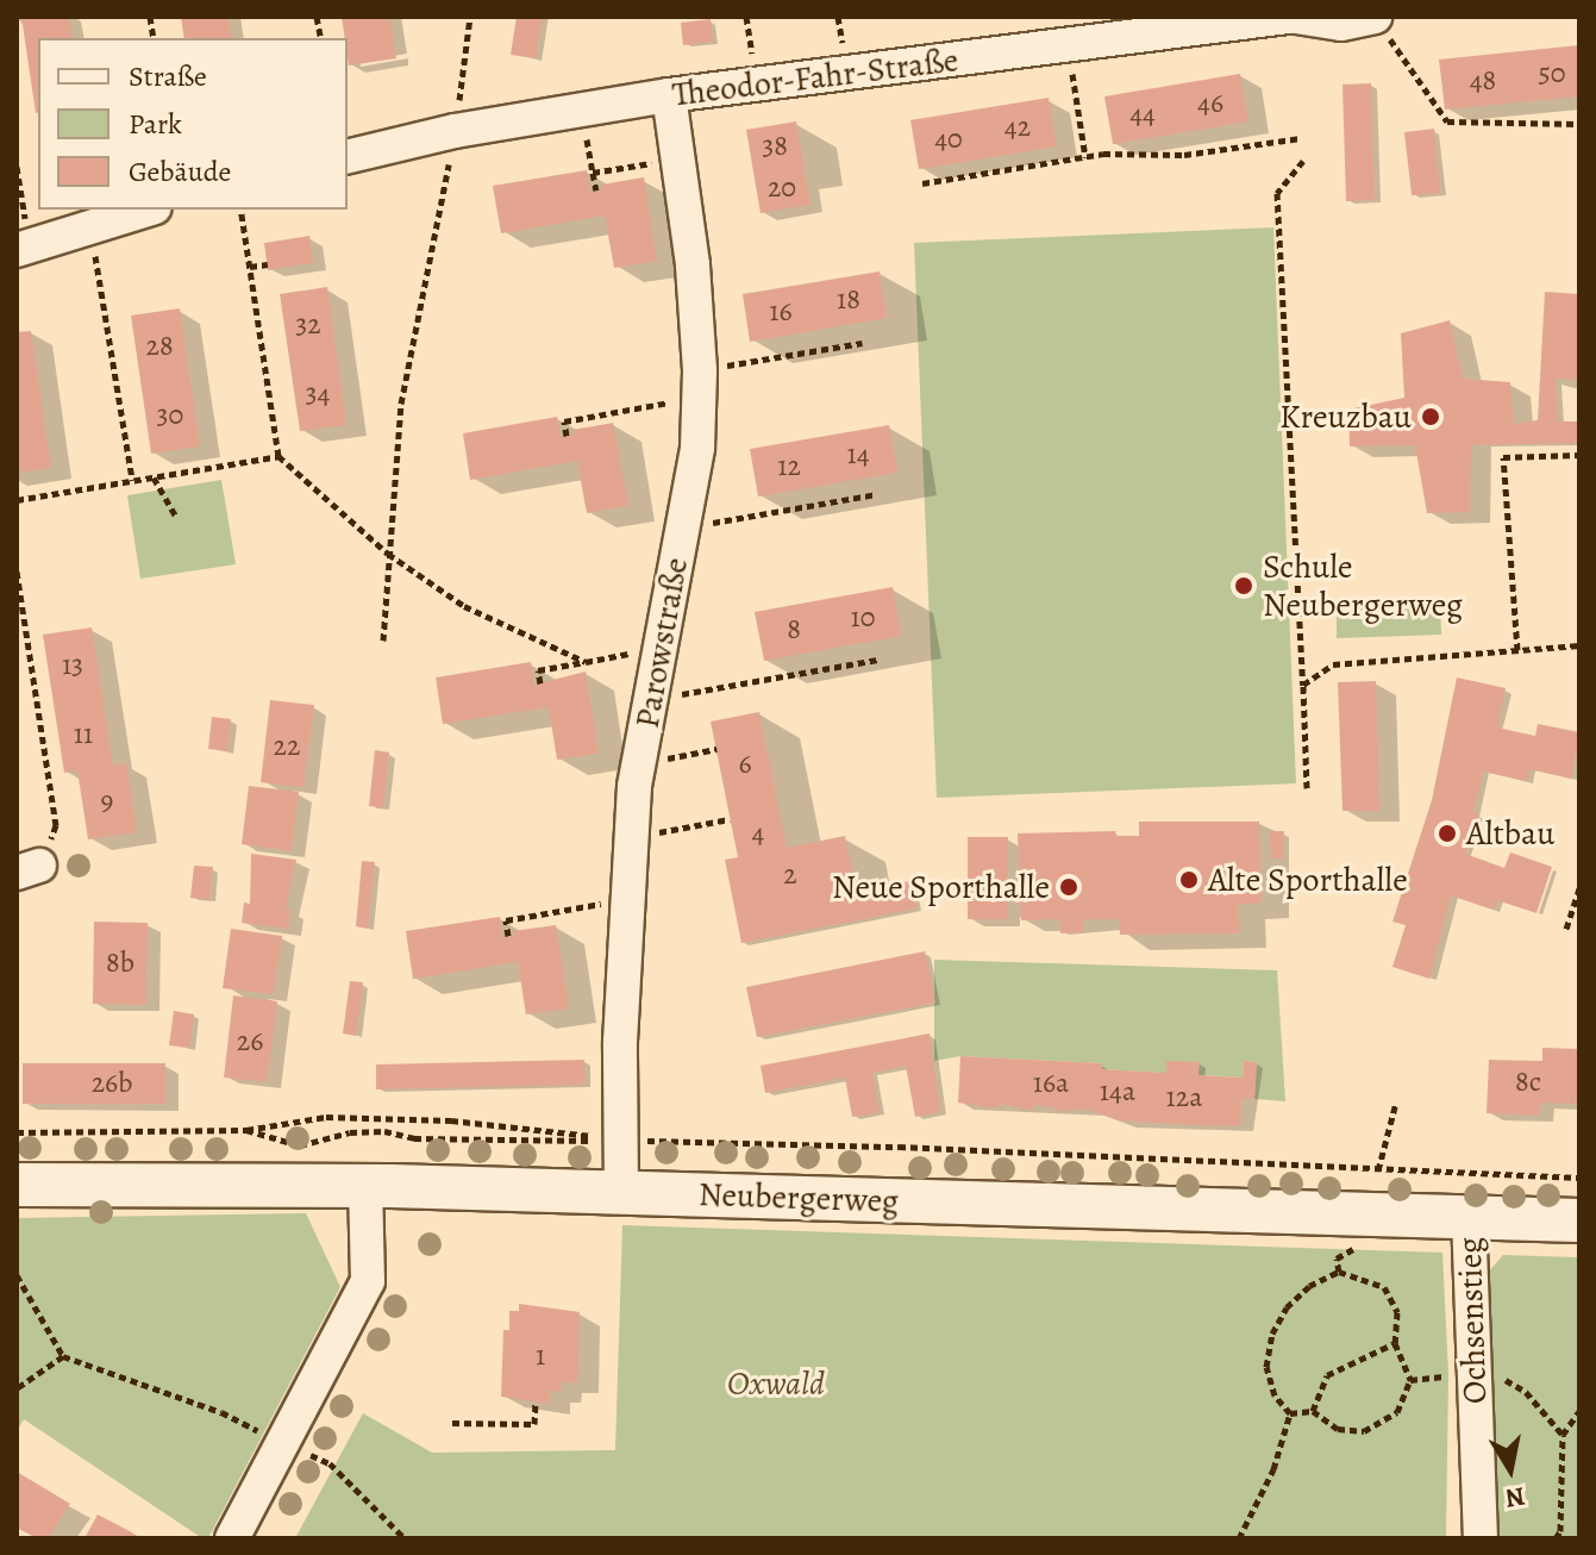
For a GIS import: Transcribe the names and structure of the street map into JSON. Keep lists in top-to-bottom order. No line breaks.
{"streets":{"street":["Theodor-Fahr-Straße","Parowstraße","Neubergerweg","Ochsenstieg"]},"crossings":[["Theodor-Fahr-Straße","Parowstraße"],["Parowstraße","Neubergerweg"],["Neubergerweg","Ochsenstieg"]],"parks":["Oxwald"],"places":["Kreuzbau","Schule Neubergerweg","Altbau","Alte Sporthalle","Neue Sporthalle"],"house_numbers":["50","48","46","44","42","40","38","20","18","16","32","28","34","30","14","12","10","8","13","11","22","6","9","4","2","8b","26","8c","26b","16a","14a","12a","1"],"legend":["Straße","Park","Gebäude"],"north":"bottom"}
